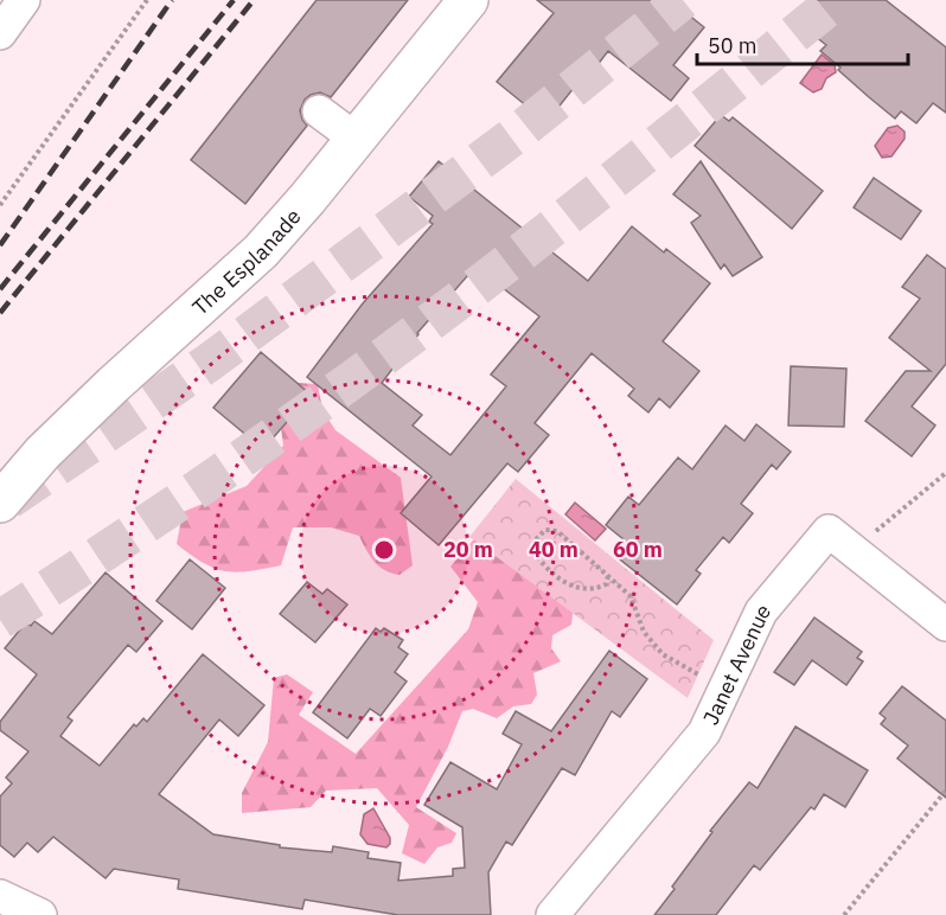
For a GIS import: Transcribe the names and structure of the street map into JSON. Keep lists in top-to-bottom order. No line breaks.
{"streets":{"main road":["The Esplanade"],"street":["Janet Avenue"]},"scale_bar":"50 m","rings":["20 m","40 m","60 m"]}
